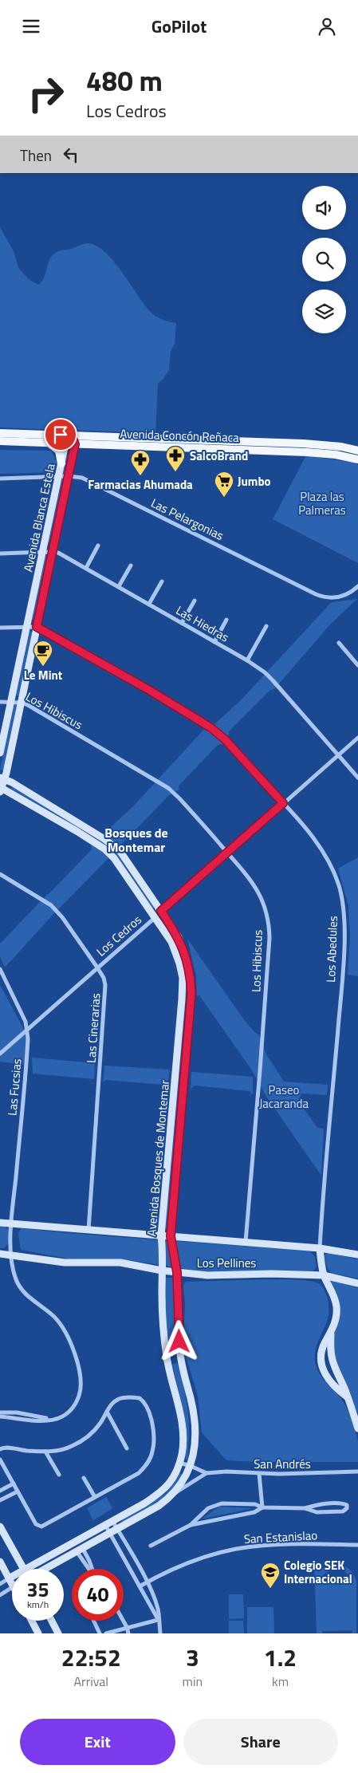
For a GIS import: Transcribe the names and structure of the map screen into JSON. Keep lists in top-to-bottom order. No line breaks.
{"streets":{"main road":["Avenida Concón Reñaca"],"street":["Avenida Blanca Estela","Las Pelargonias","Las Hiedras","Los Hibiscus","Los Cedros","Los Abedules","Las Cinerarias","Las Fucsias","Avenida Bosques de Montemar","Los Pellines","San Andrés","San Estanislao"]},"crossings":[["Avenida Concón Reñaca","Avenida Blanca Estela"],["Avenida Blanca Estela","Las Pelargonias"],["Avenida Blanca Estela","Las Hiedras"],["Avenida Blanca Estela","Los Hibiscus"],["Avenida Blanca Estela","Los Abedules"],["Avenida Blanca Estela","Avenida Bosques de Montemar"],["Las Hiedras","Los Cedros"],["Los Hibiscus","Los Cedros"],["Los Hibiscus","Los Pellines"],["Los Cedros","Los Abedules"],["Los Cedros","Las Cinerarias"],["Los Cedros","Las Fucsias"],["Los Cedros","Avenida Bosques de Montemar"],["Los Abedules","Los Pellines"],["Las Cinerarias","Los Pellines"],["Las Fucsias","Los Pellines"],["Avenida Bosques de Montemar","Los Pellines"],["Avenida Bosques de Montemar","San Andrés"]],"districts":["Bosques de Montemar"],"parks":["Plaza las Palmeras","Paseo Jacaranda"],"places":{"pharmacy":["SalcoBrand","Farmacias Ahumada"],"supermarket":["Jumbo"],"cafe":["Le Mint"],"school or university":["Colegio SEK Internacional"]},"page":{"header":"GoPilot","turn":["480 m","Los Cedros"],"then":"Then","speed":"35 km/h","limit":"40","eta":["22:52","Arrival","3","min","1.2","km"],"buttons":["Exit","Share"]}}
